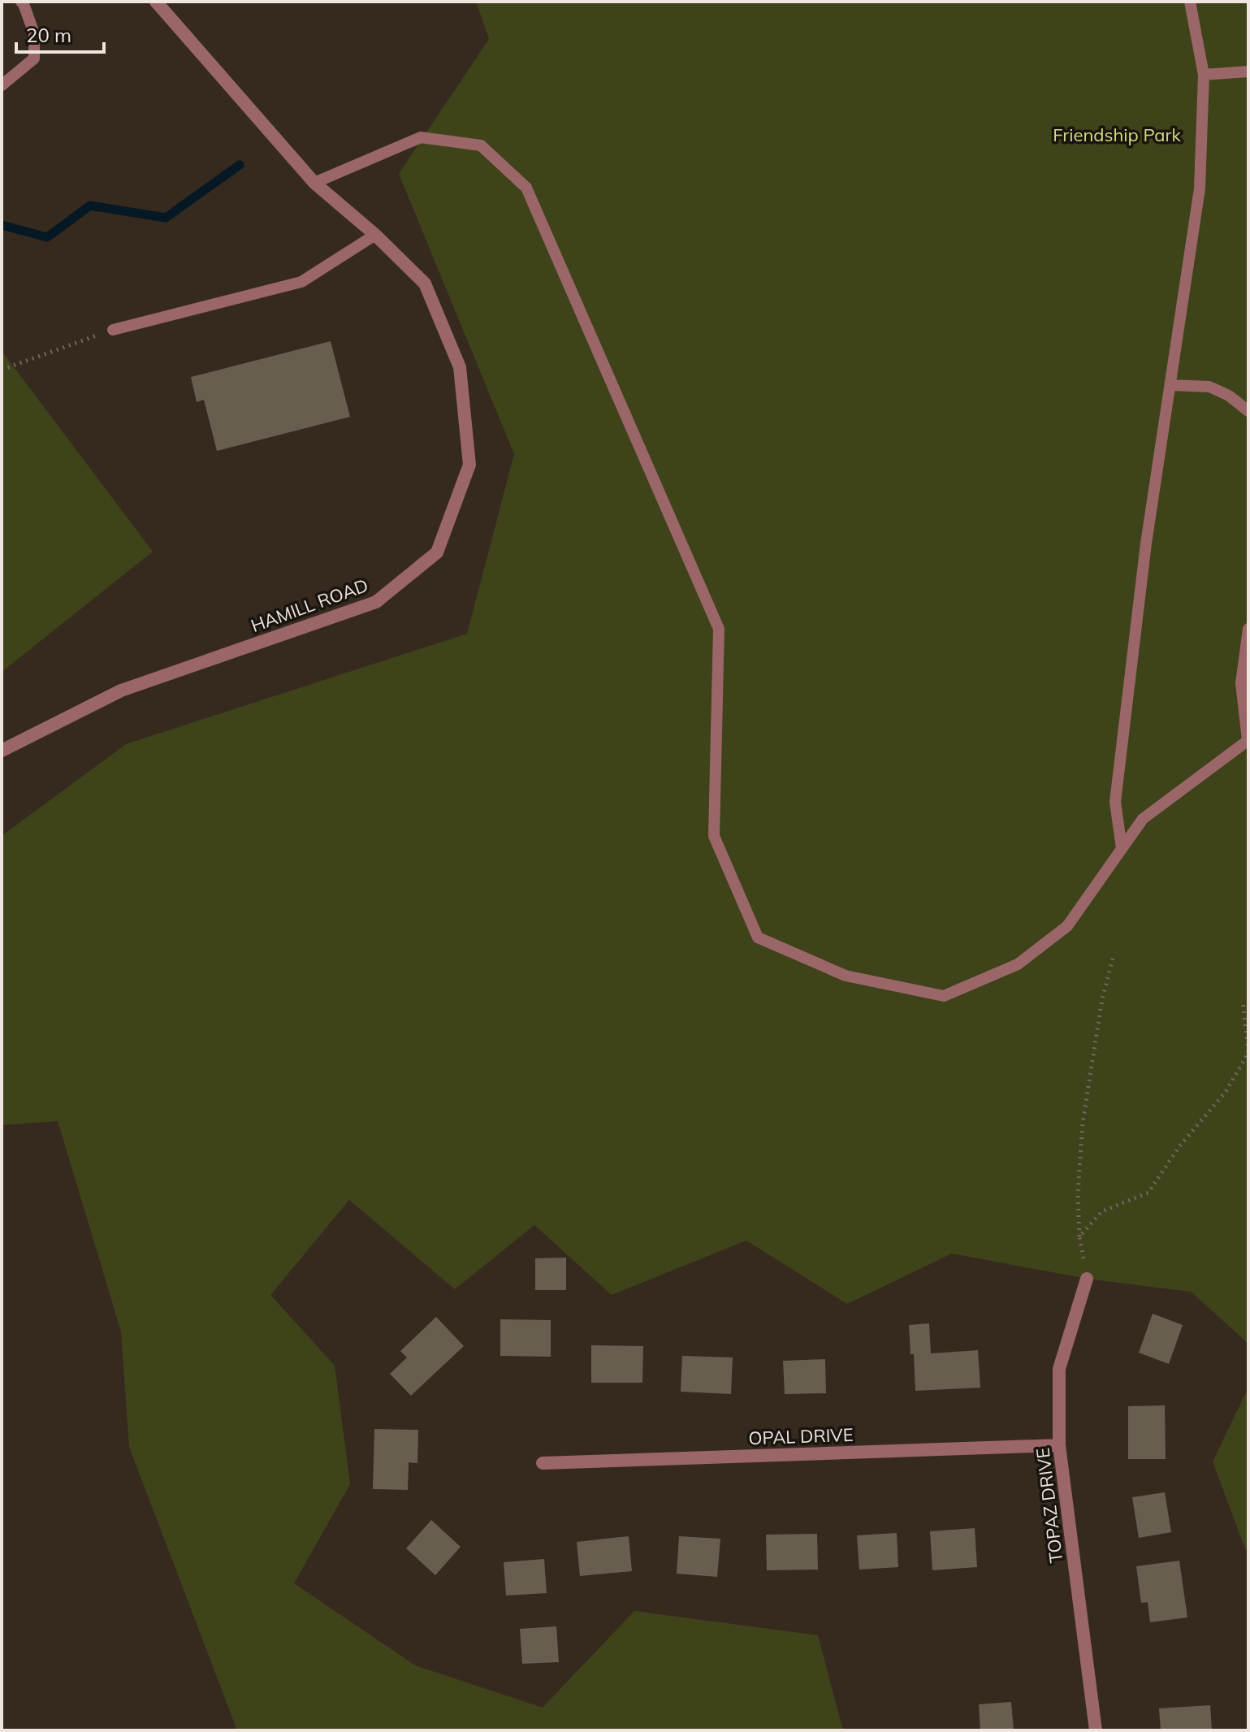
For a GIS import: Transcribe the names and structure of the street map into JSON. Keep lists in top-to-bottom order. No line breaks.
{"streets":{"street":["HAMILL ROAD","OPAL DRIVE","TOPAZ DRIVE"]},"crossings":[["OPAL DRIVE","TOPAZ DRIVE"]],"parks":["Friendship Park"],"scale_bar":"20 m"}
